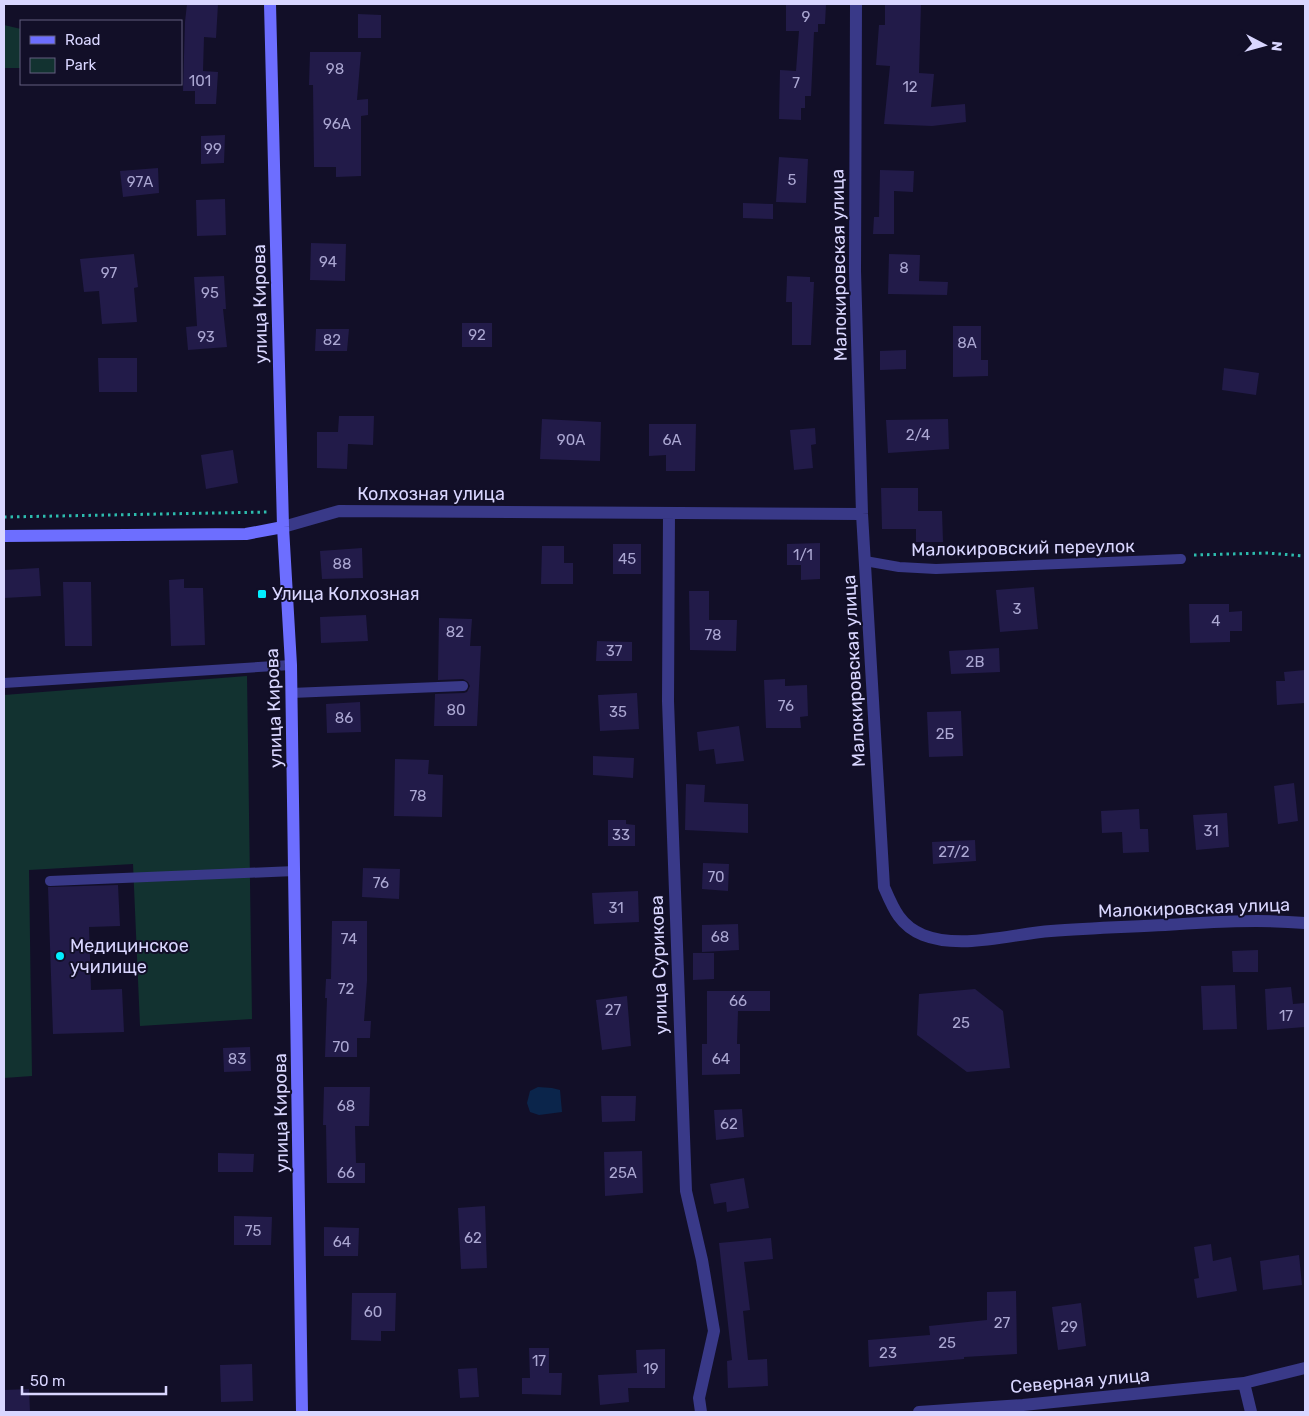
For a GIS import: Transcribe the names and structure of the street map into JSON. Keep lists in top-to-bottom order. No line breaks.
{"streets":{"street":["Малокировская улица","улица Кирова","Колхозная улица","улица Сурикова","Северная улица"],"lane":["Малокировский переулок"]},"crossings":[["Малокировская улица","Колхозная улица"],["Малокировская улица","Малокировский переулок"],["улица Кирова","Колхозная улица"],["Колхозная улица","улица Сурикова"]],"places":{"transit":["Улица Колхозная"],"other":["Медицинское училище"]},"house_numbers":["9","98","101","7","12","96А","99","5","97А","94","8","97","95","92","93","82","8А","2/4","90А","6А","1/1","45","88","3","4","82","78","37","2В","76","80","35","86","2Б","78","31","33","27/2","70","76","31","68","74","72","66","27","17","25","70","83","64","68","62","66","25А","75","62","64","60","27","29","25","23","17","19"],"legend":["Road","Park"],"scale_bar":"50 m","north":"right"}
